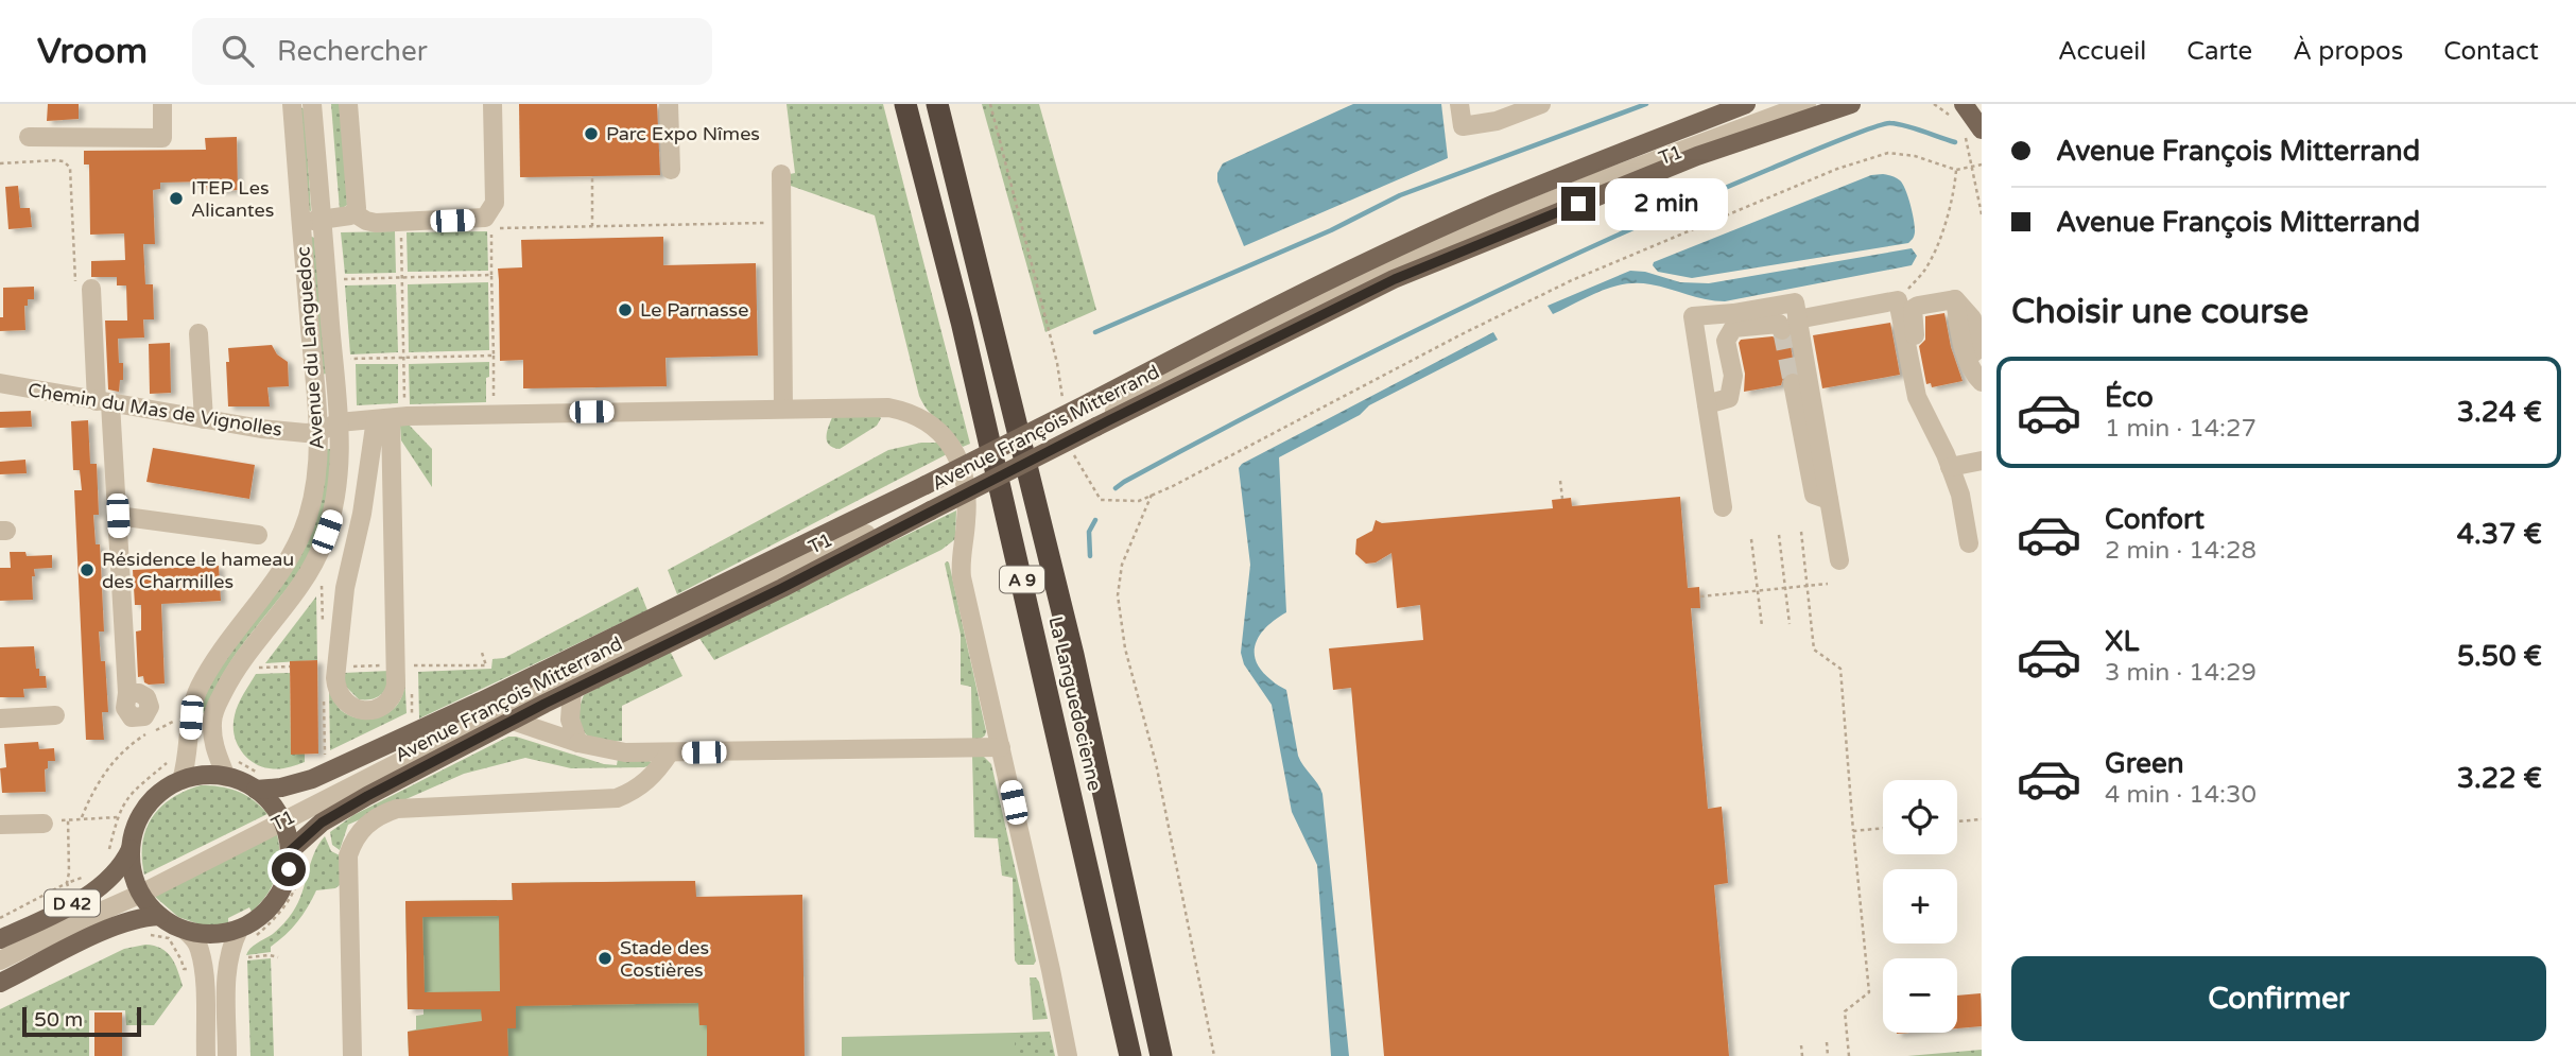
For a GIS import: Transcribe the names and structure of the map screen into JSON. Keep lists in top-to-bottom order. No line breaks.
{"streets":{"highway":["A 9","La Languedocienne"],"main road":["Avenue François Mitterrand","D 42"],"street":["T1","Avenue du Languedoc","Chemin du Mas de Vignolles"]},"crossings":[["T1","Avenue François Mitterrand"],["Avenue du Languedoc","Chemin du Mas de Vignolles"]],"places":["Parc Expo Nîmes","ITEP Les Alicantes","Le Parnasse","Résidence le hameau des Charmilles","Stade des Costières"],"scale_bar":"50 m","page":{"header":"Vroom","search":"Rechercher","nav":["Accueil","Carte","À propos","Contact"],"banner":["Avenue François Mitterrand","Avenue François Mitterrand"],"bubble":"2 min","heading":"Choisir une course","list":[{"name":"Éco","note":"1 min · 14:27","value":"3.24 €"},{"name":"Confort","note":"2 min · 14:28","value":"4.37 €"},{"name":"XL","note":"3 min · 14:29","value":"5.50 €"},{"name":"Green","note":"4 min · 14:30","value":"3.22 €"}],"map_buttons":["+","−"],"buttons":"Confirmer","scale":"50 m"}}
